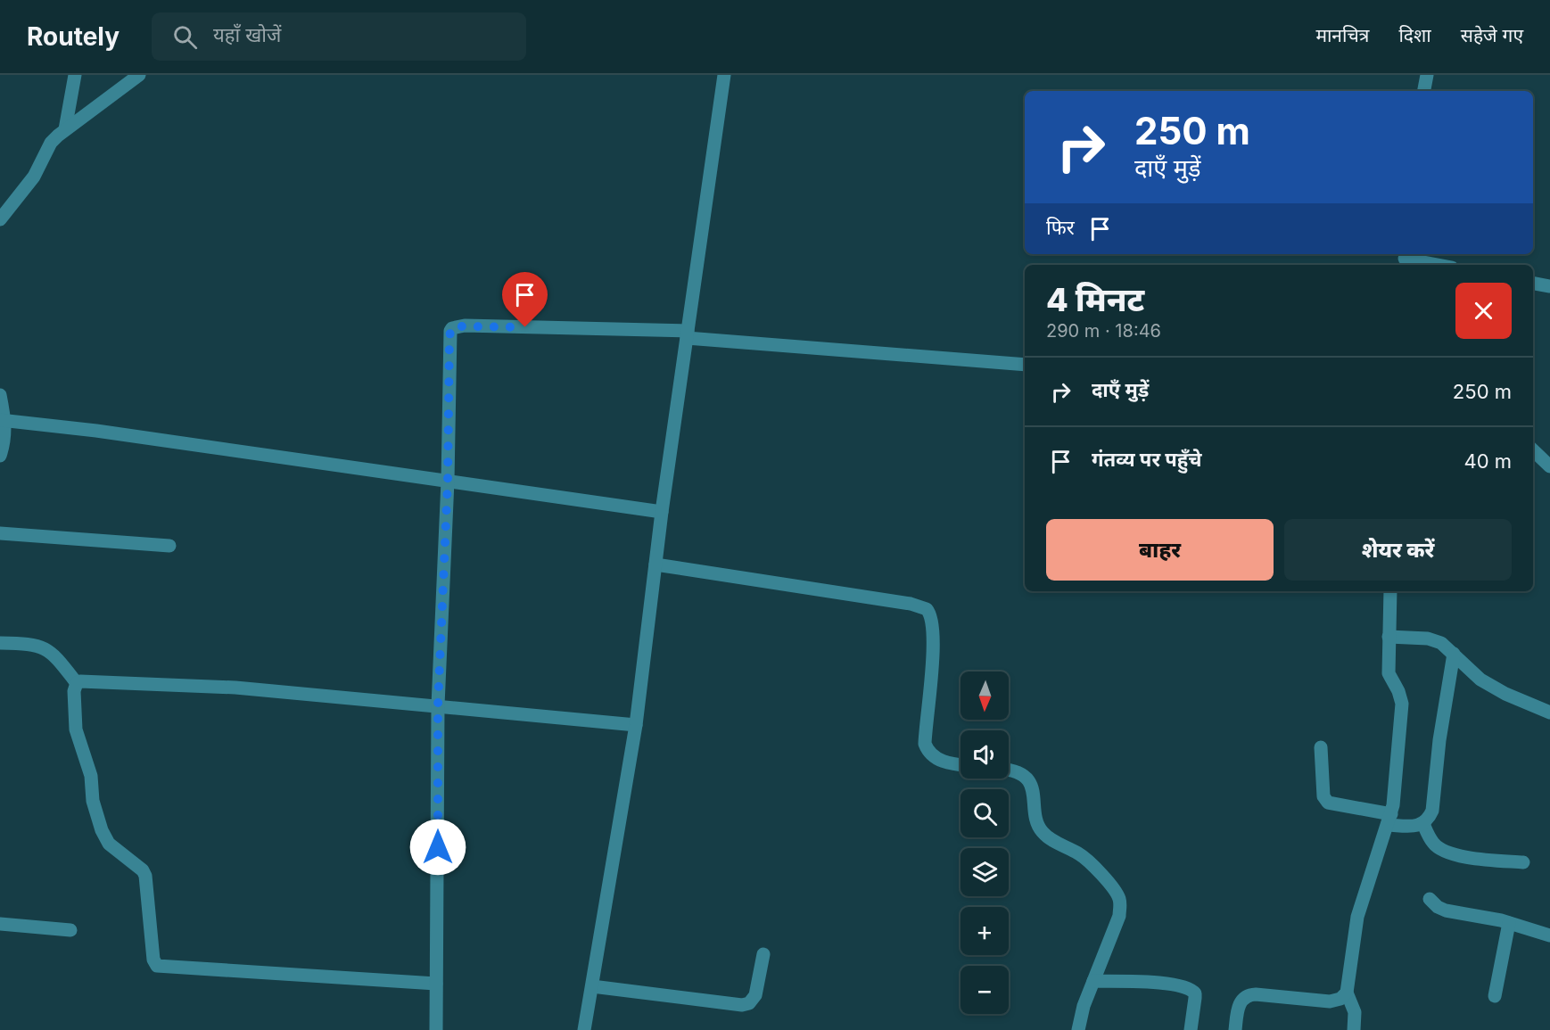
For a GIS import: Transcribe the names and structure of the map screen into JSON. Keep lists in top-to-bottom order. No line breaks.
{"north":"bottom","page":{"header":"Routely","search":"यहाँ खोजें","nav":["मानचित्र","दिशा","सहेजे गए"],"turn":["250 m","दाएँ मुड़ें"],"then":"फिर","heading":["4 मिनट","290 m · 18:46"],"list":[{"name":"दाएँ मुड़ें","value":"250 m"},{"name":"गंतव्य पर पहुँचे","value":"40 m"}],"buttons":["बाहर","शेयर करें"],"map_buttons":["+","−"]}}
